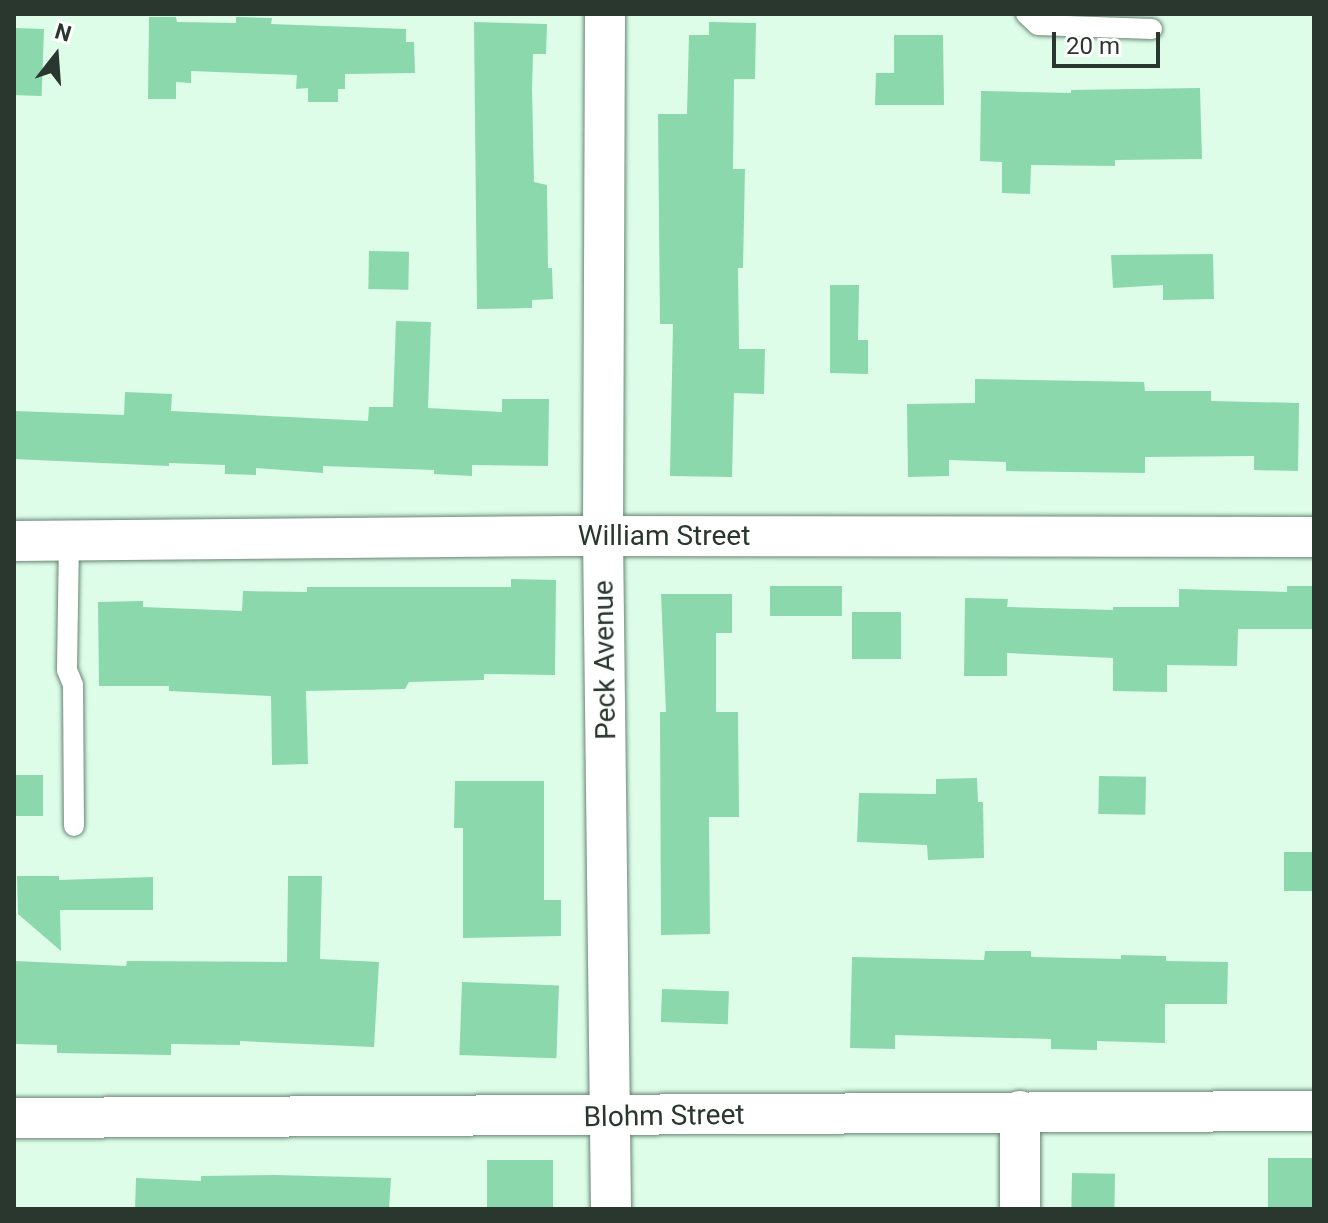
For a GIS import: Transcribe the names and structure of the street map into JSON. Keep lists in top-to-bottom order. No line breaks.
{"streets":{"street":["William Street","Peck Avenue","Blohm Street"]},"crossings":[["William Street","Peck Avenue"],["Peck Avenue","Blohm Street"]],"scale_bar":"20 m","north":"top"}
